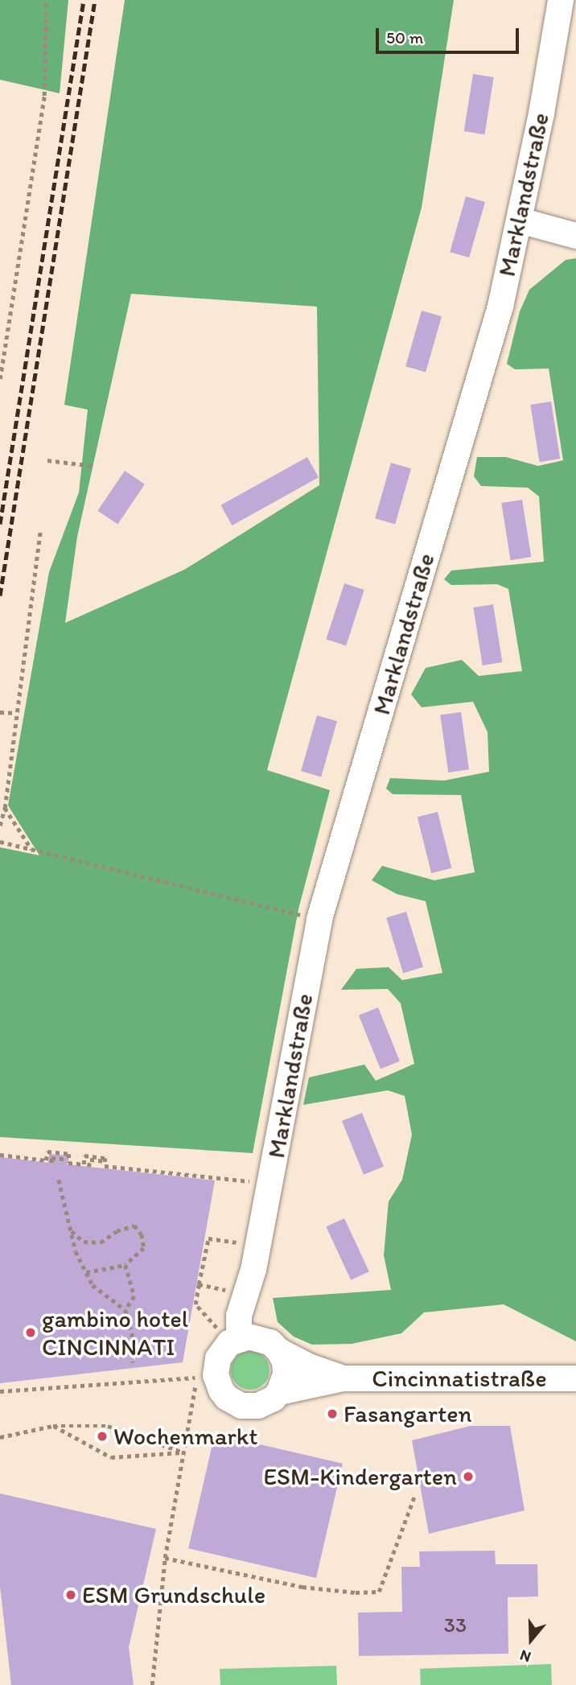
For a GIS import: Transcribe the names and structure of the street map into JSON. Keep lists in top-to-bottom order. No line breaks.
{"streets":{"street":["Marklandstraße","Cincinnatistraße"]},"crossings":[["Marklandstraße","Cincinnatistraße"]],"places":["gambino hotel CINCINNATI","Fasangarten","Wochenmarkt","ESM-Kindergarten","ESM Grundschule"],"house_numbers":["33"],"scale_bar":"50 m","north":"bottom"}
